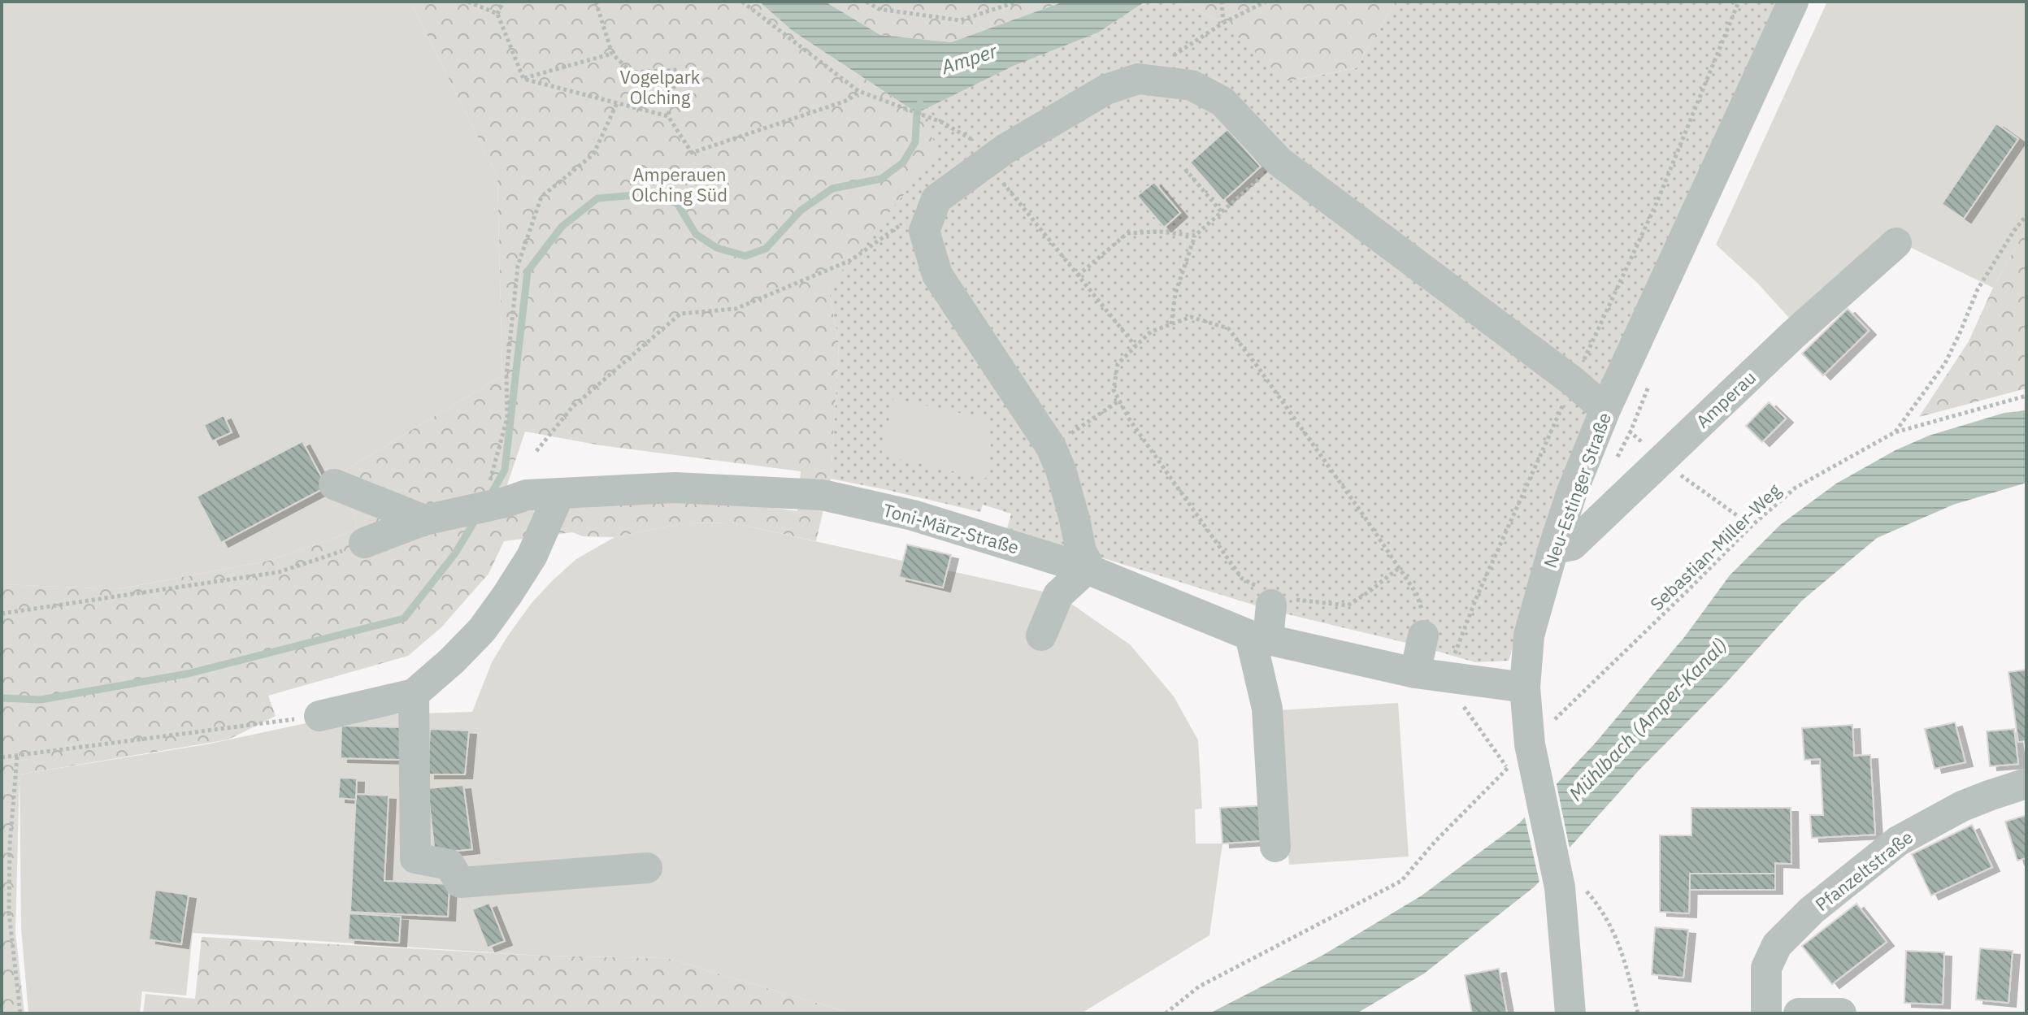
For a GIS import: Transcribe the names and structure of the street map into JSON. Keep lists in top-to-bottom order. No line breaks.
{"streets":{"street":["Amperau","Neu-Estinger Straße","Toni-März-Straße","Pfanzeltstraße"],"path":["Sebastian-Miller-Weg"]},"crossings":[["Amperau","Neu-Estinger Straße"],["Neu-Estinger Straße","Toni-März-Straße"],["Neu-Estinger Straße","Sebastian-Miller-Weg"]],"water":["Amper","Mühlbach (Amper-Kanal)"],"parks":["Vogelpark Olching","Amperauen Olching Süd"]}
